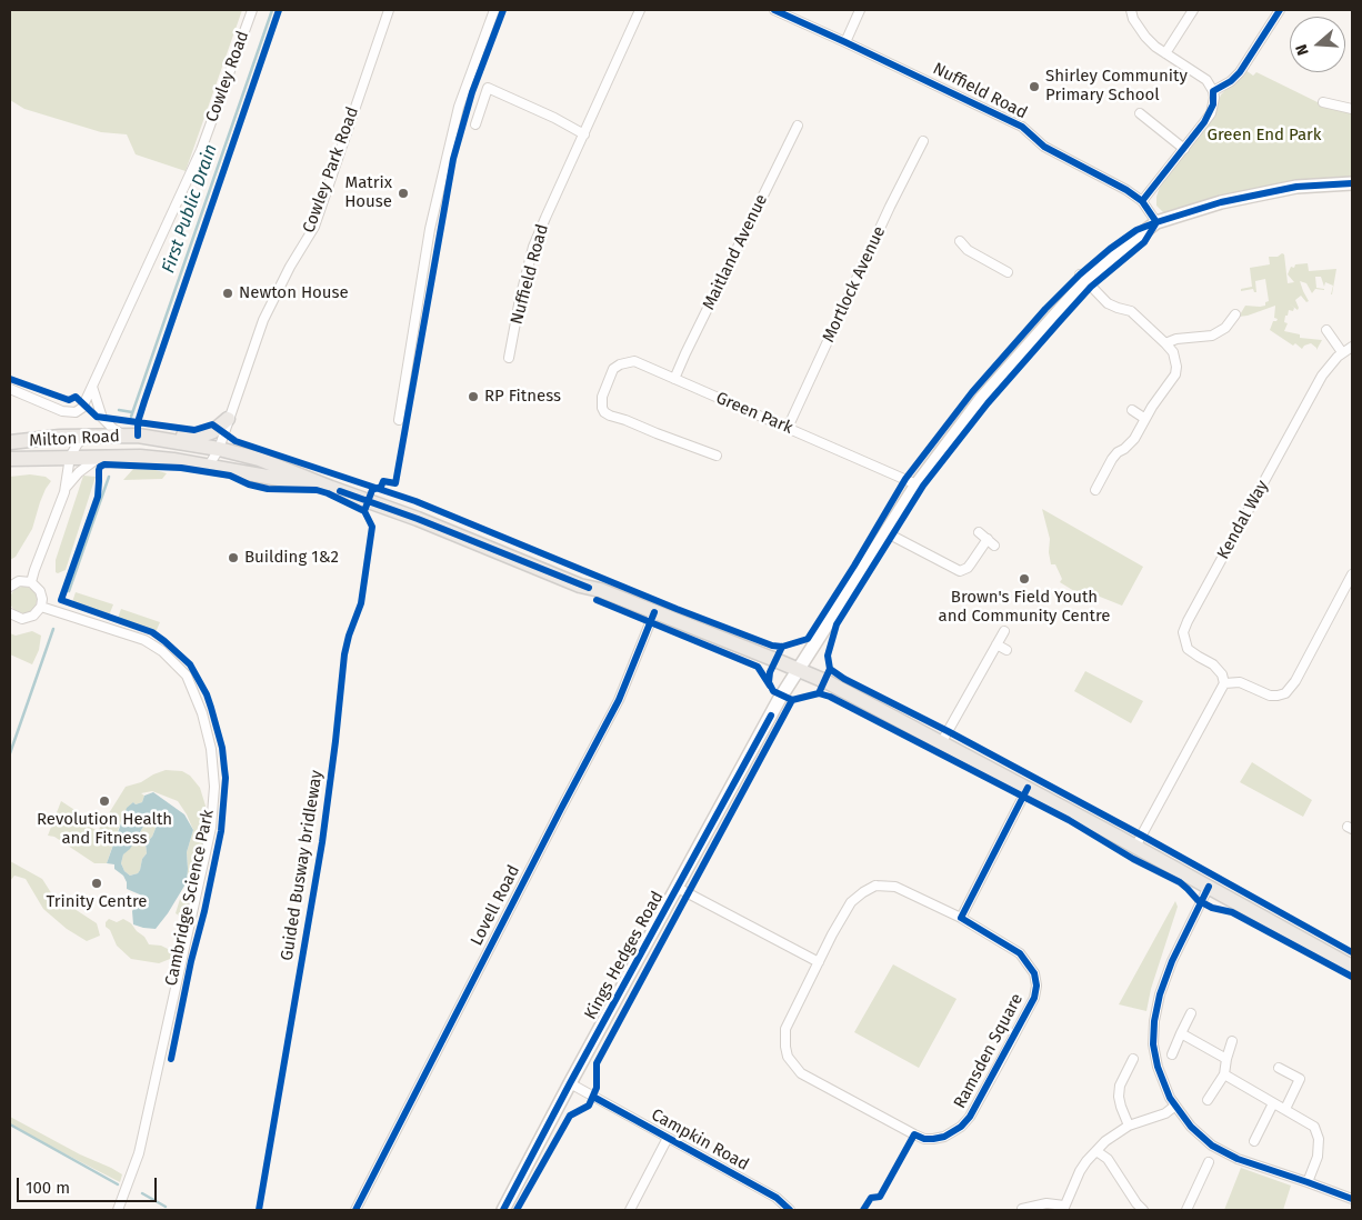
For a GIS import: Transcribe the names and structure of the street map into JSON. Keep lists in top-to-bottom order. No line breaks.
{"streets":{"main road":["Milton Road"],"street":["Cowley Road","Nuffield Road","Cowley Park Road","Maitland Avenue","Mortlock Avenue","Green Park","Kendal Way","Cambridge Science Park","Lovell Road","Kings Hedges Road","Ramsden Square","Campkin Road"],"cycle path":["Guided Busway bridleway"]},"crossings":[["Nuffield Road","Kings Hedges Road"],["Cowley Park Road","Milton Road"],["Maitland Avenue","Green Park"],["Mortlock Avenue","Green Park"],["Green Park","Kings Hedges Road"],["Milton Road","Lovell Road"],["Milton Road","Kings Hedges Road"],["Kings Hedges Road","Campkin Road"]],"water":["First Public Drain"],"parks":["Green End Park"],"places":["Shirley Community Primary School","Matrix House","Newton House","RP Fitness","Building 1&2","Brown's Field Youth and Community Centre","Revolution Health and Fitness","Trinity Centre"],"scale_bar":"100 m","north":"left"}
